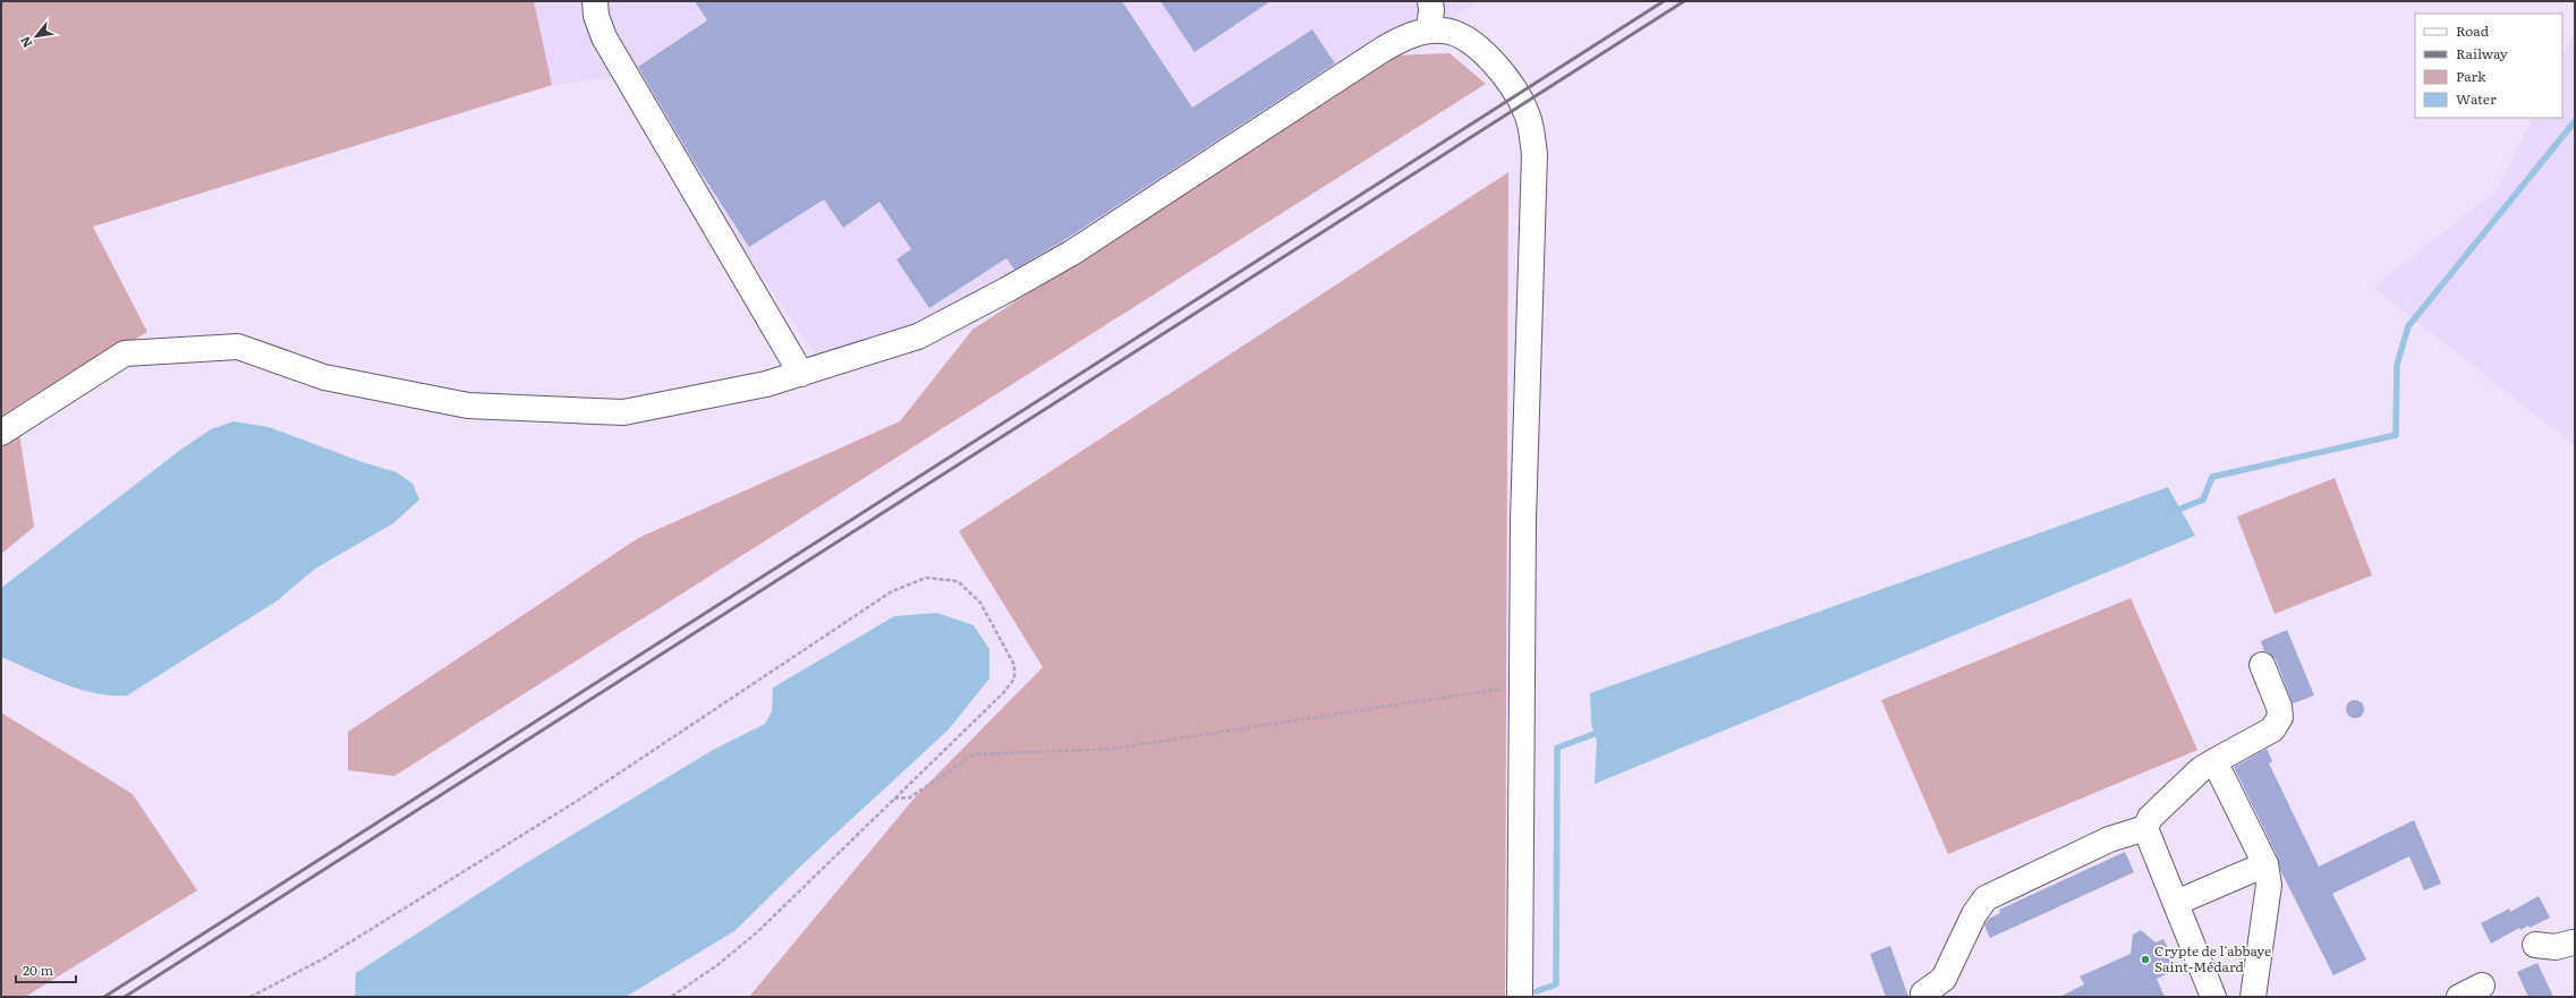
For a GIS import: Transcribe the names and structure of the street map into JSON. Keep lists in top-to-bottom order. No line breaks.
{"places":["Crypte de l'abbaye Saint-Médard"],"legend":["Road","Railway","Park","Water"],"scale_bar":"20 m","north":"bottom left"}
